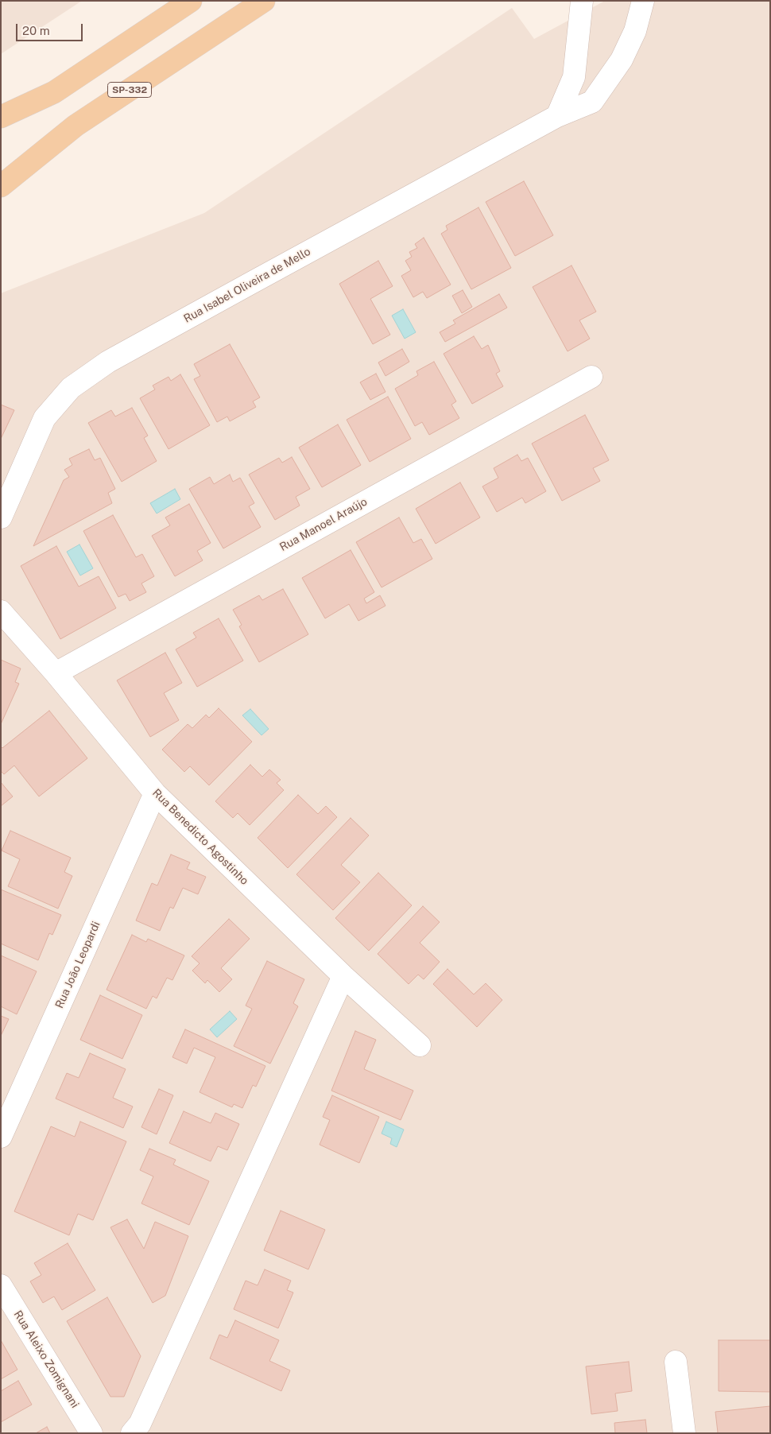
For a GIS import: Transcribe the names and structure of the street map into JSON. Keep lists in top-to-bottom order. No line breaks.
{"streets":{"main road":["SP-332"],"street":["Rua Isabel Oliveira de Mello","Rua Manoel Araújo","Rua Benedicto Agostinho","Rua João Leopardi","Rua Aleixo Zomignani"]},"crossings":[["Rua Manoel Araújo","Rua Benedicto Agostinho"],["Rua Benedicto Agostinho","Rua João Leopardi"]],"scale_bar":"20 m"}
